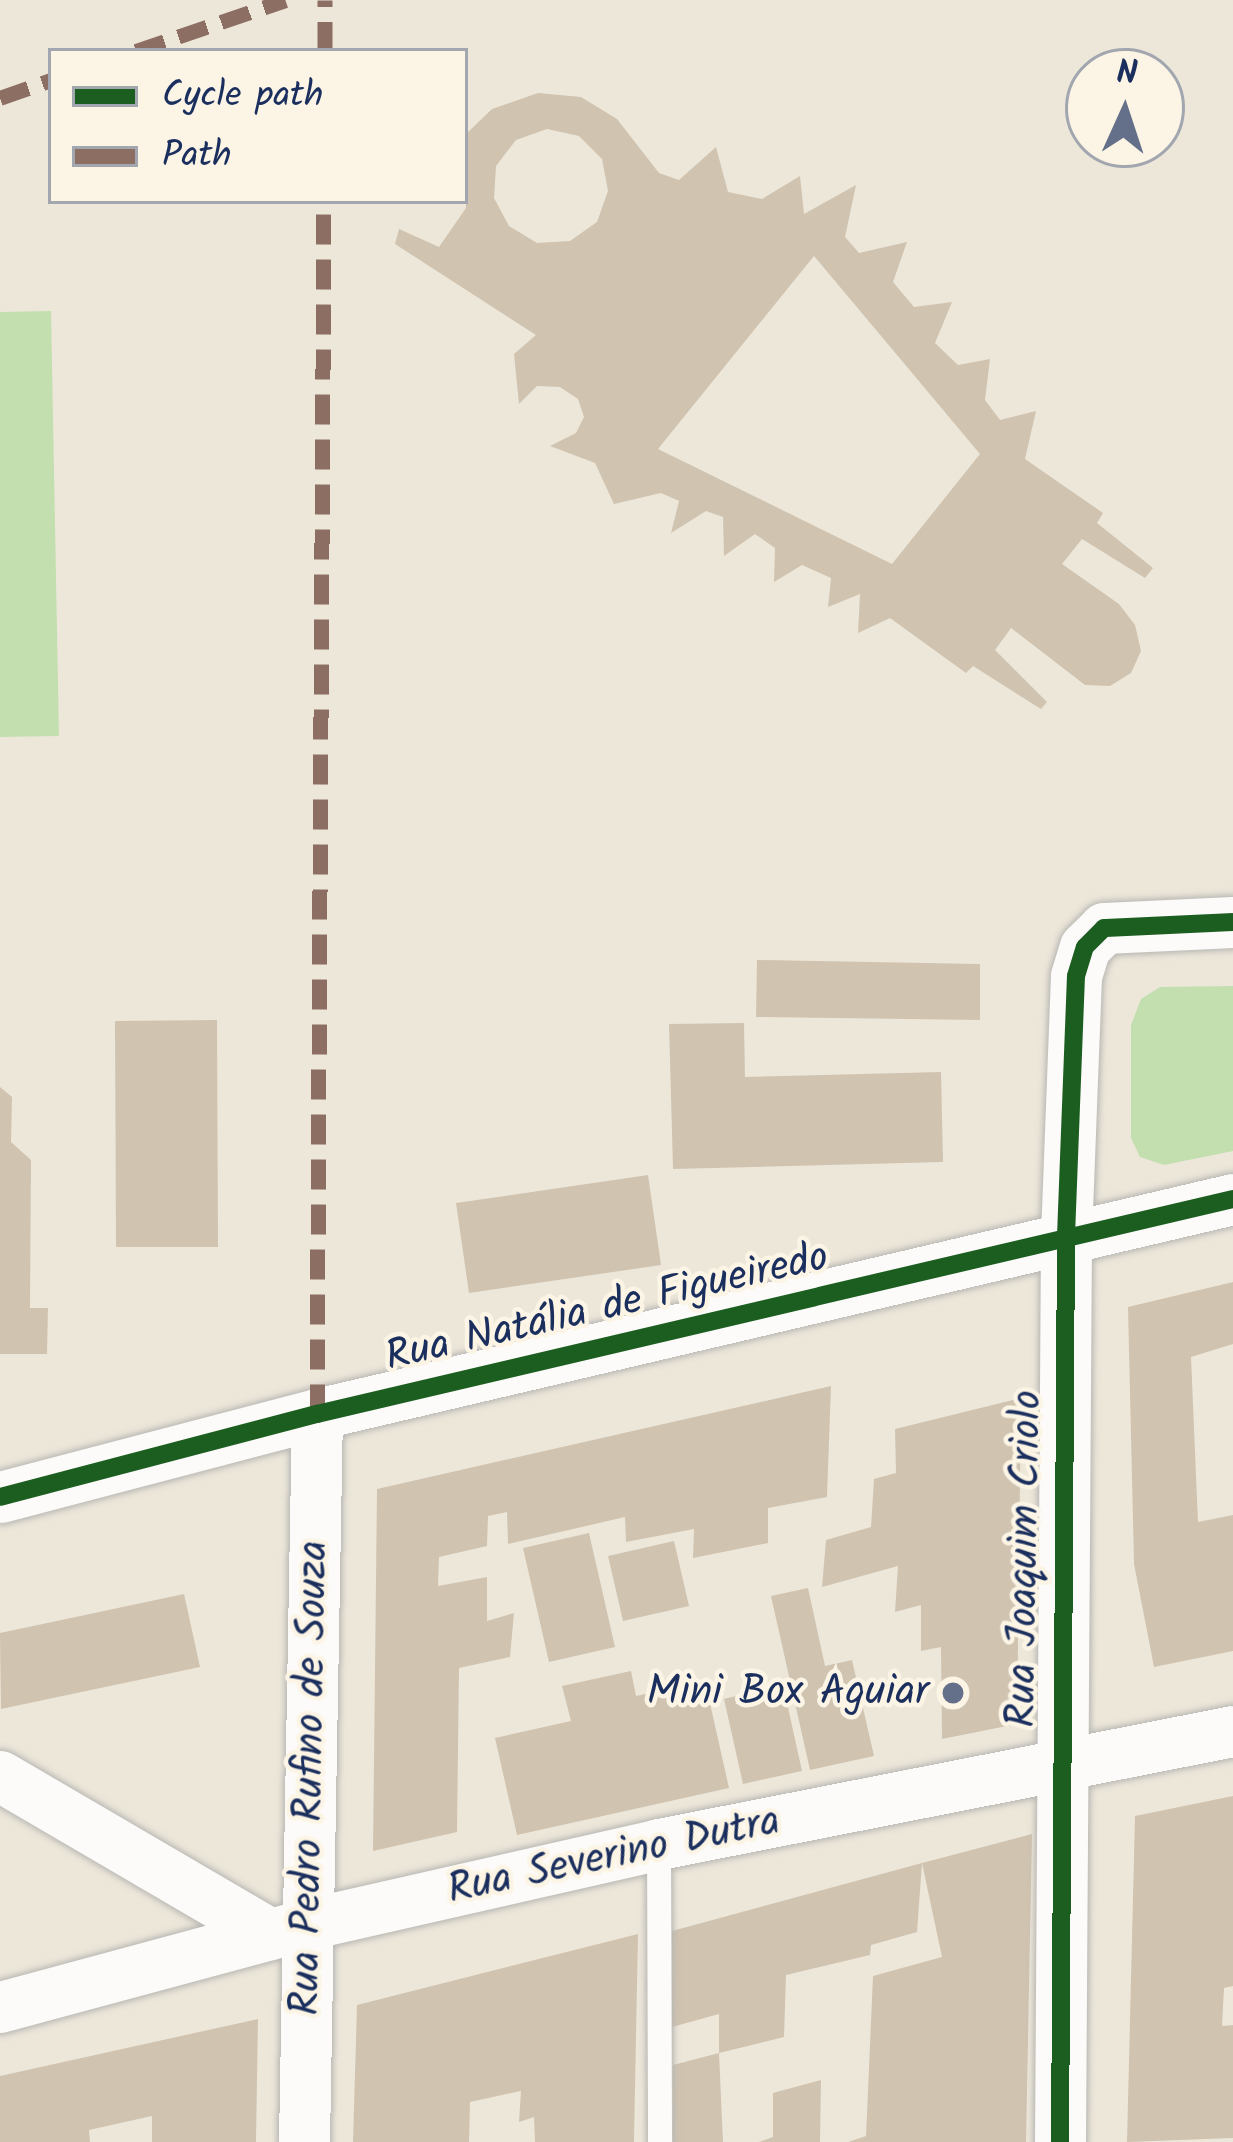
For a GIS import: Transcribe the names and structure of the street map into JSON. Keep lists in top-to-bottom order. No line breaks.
{"streets":{"street":["Rua Natália de Figueiredo","Rua Joaquim Criolo","Rua Pedro Rufino de Souza","Rua Severino Dutra"]},"crossings":[["Rua Natália de Figueiredo","Rua Joaquim Criolo"],["Rua Natália de Figueiredo","Rua Pedro Rufino de Souza"],["Rua Joaquim Criolo","Rua Severino Dutra"],["Rua Pedro Rufino de Souza","Rua Severino Dutra"]],"places":["Mini Box Aguiar"],"legend":["Cycle path","Path"],"north":"top"}
